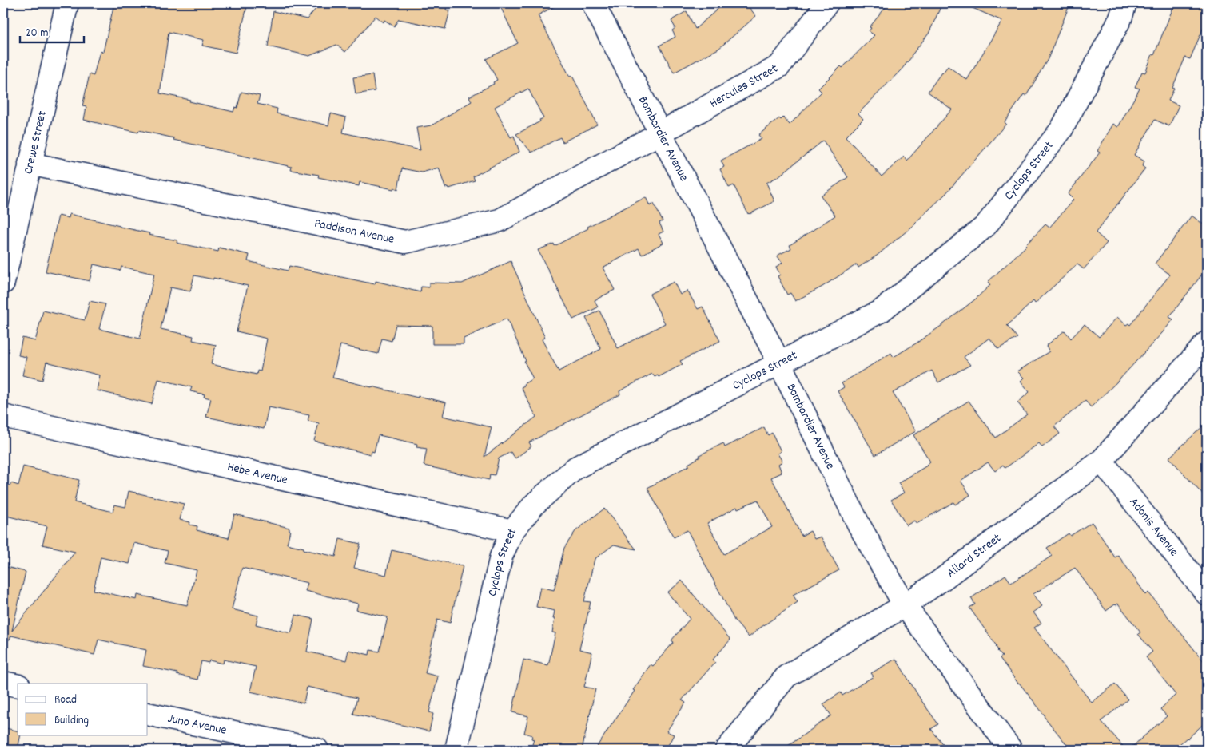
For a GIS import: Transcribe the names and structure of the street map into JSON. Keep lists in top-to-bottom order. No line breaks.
{"streets":{"street":["Hercules Street","Bombardier Avenue","Crewe Street","Cyclops Street","Paddison Avenue","Hebe Avenue","Adonis Avenue","Allard Street","Juno Avenue"]},"crossings":[["Hercules Street","Bombardier Avenue"],["Hercules Street","Paddison Avenue"],["Bombardier Avenue","Cyclops Street"],["Bombardier Avenue","Paddison Avenue"],["Bombardier Avenue","Allard Street"],["Crewe Street","Paddison Avenue"],["Cyclops Street","Hebe Avenue"],["Adonis Avenue","Allard Street"]],"legend":["Road","Building"],"scale_bar":"20 m"}
